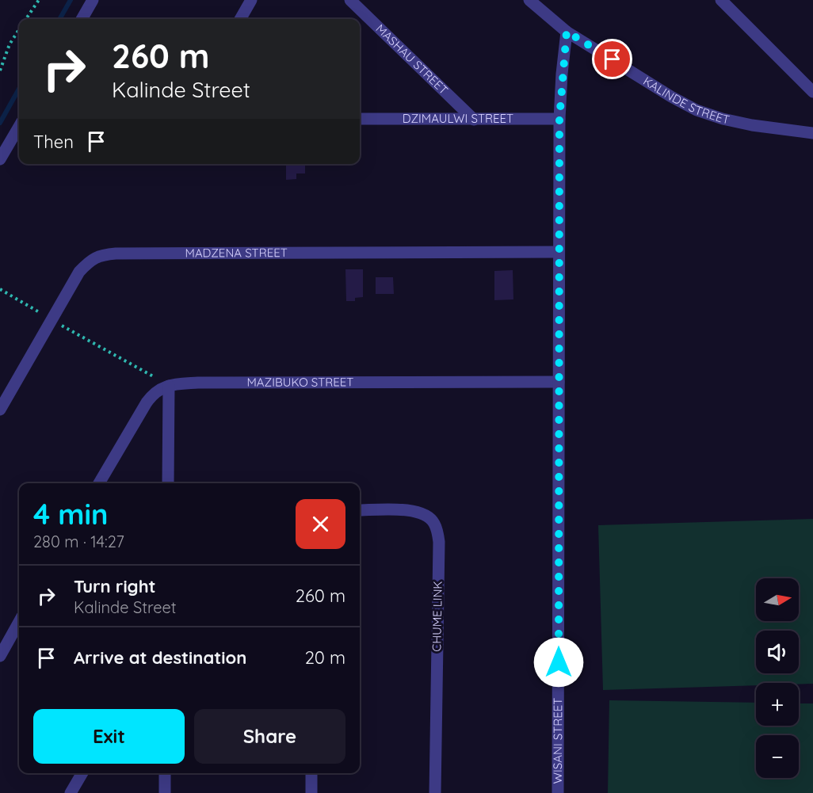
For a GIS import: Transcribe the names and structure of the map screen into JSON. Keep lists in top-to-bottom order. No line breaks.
{"streets":{"street":["MASHAU STREET","KALINDE STREET","DZIMAULWI STREET","MADZENA STREET","MAZIBUKO STREET","CHUME LINK","WISANI STREET"]},"crossings":[["MASHAU STREET","DZIMAULWI STREET"],["KALINDE STREET","WISANI STREET"],["DZIMAULWI STREET","WISANI STREET"],["MADZENA STREET","WISANI STREET"],["MAZIBUKO STREET","WISANI STREET"]],"north":"right","page":{"turn":["260 m","Kalinde Street"],"then":"Then","heading":["4 min","280 m · 14:27"],"list":[{"name":"Turn right","note":"Kalinde Street","value":"260 m"},{"name":"Arrive at destination","value":"20 m"}],"map_buttons":["+","−"],"buttons":["Exit","Share"]}}
